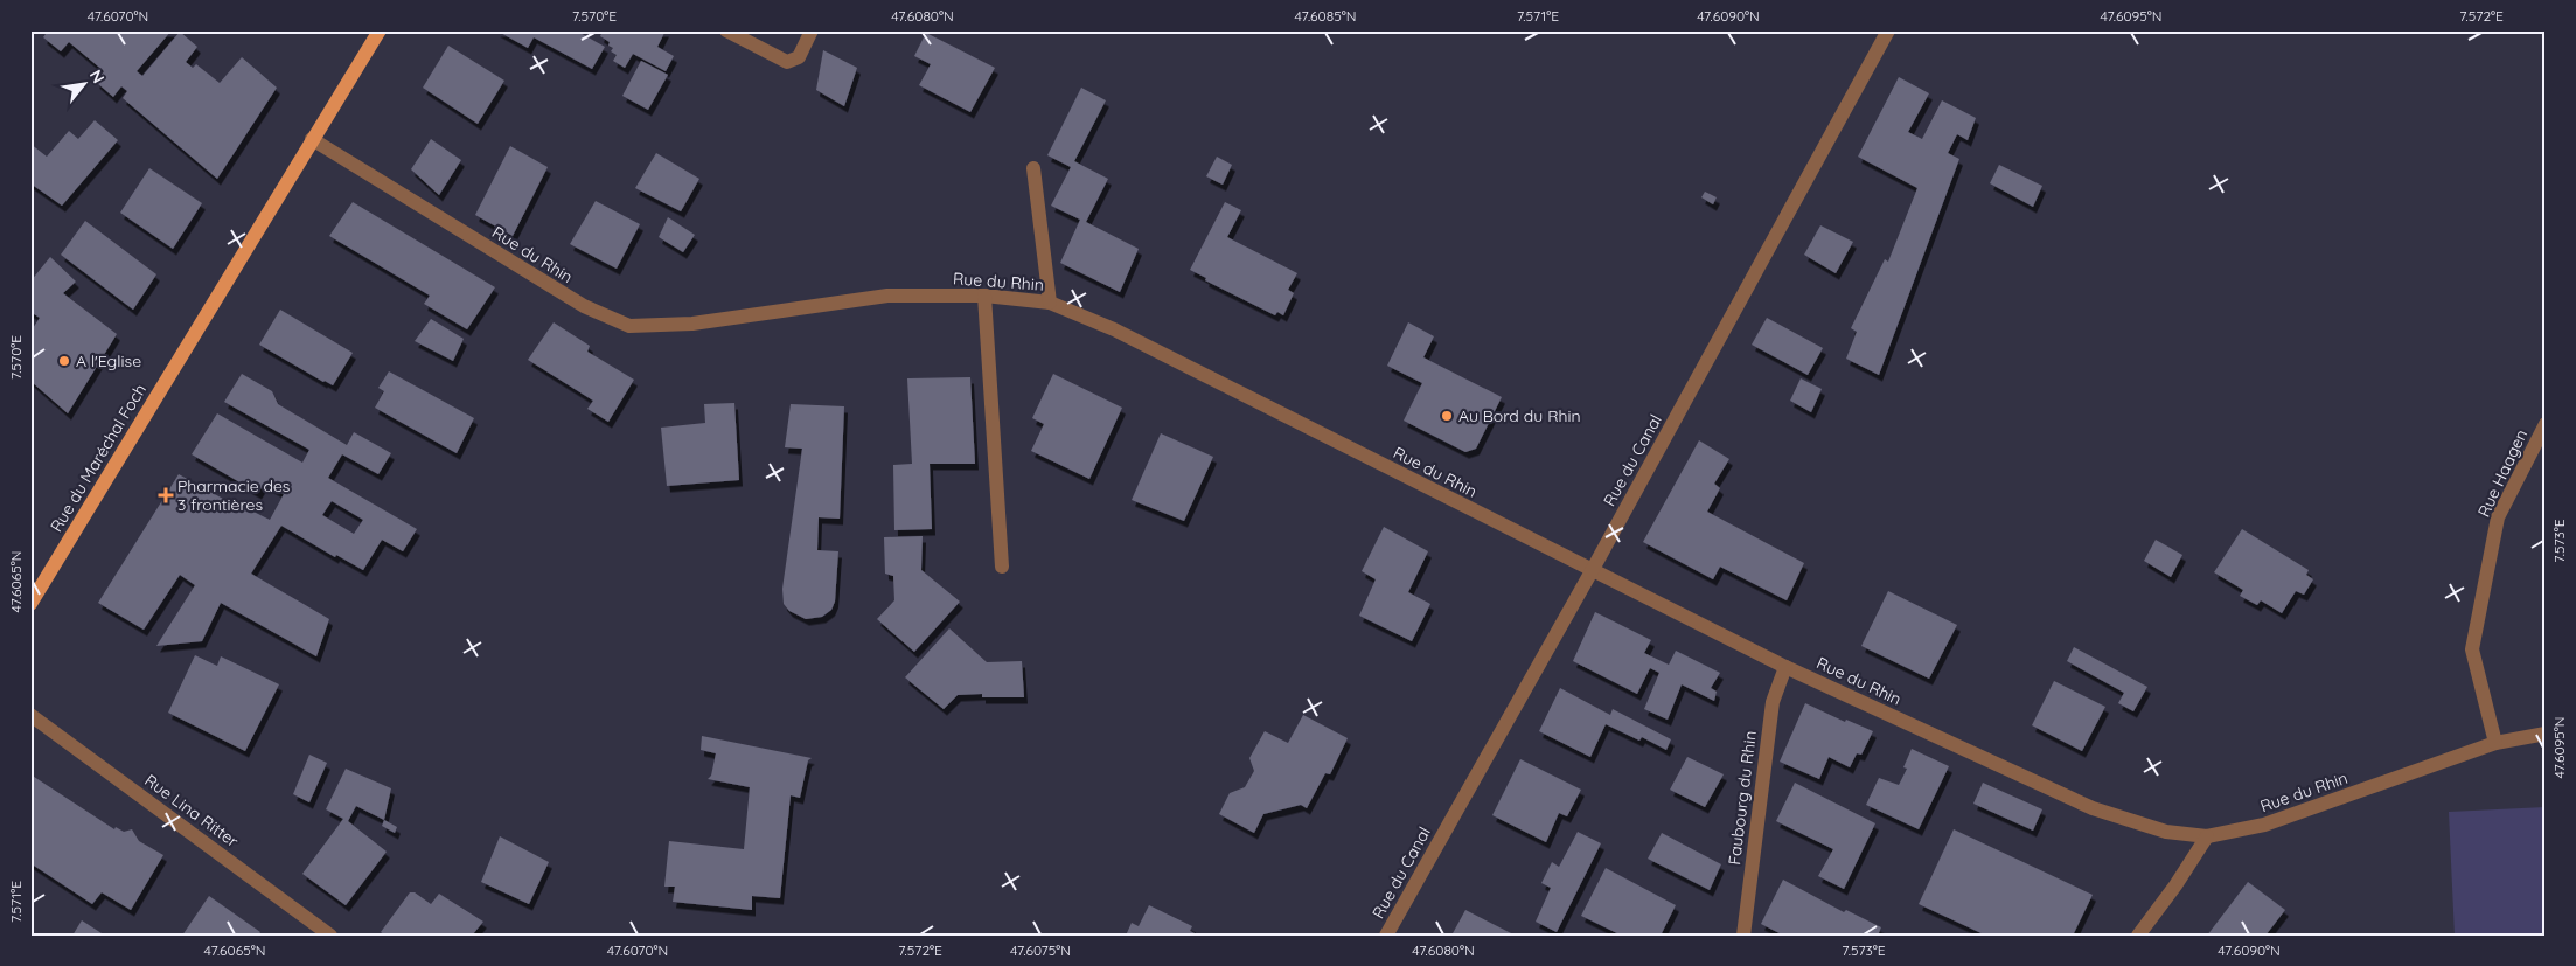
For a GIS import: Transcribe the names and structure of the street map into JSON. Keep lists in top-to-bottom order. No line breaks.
{"streets":{"main road":["Rue du Maréchal Foch"],"street":["Rue du Rhin","Rue du Canal","Rue Haagen","Faubourg du Rhin","Rue Lina Ritter"]},"crossings":[["Rue du Rhin","Rue du Maréchal Foch"],["Rue du Rhin","Rue du Canal"],["Rue du Rhin","Rue Haagen"],["Rue du Rhin","Faubourg du Rhin"]],"places":{"other":["A l'Eglise","Au Bord du Rhin"],"health":["Pharmacie des 3 frontières"]},"north":"top right","coordinates":["47.6070°N","7.570°E","47.6080°N","47.6085°N","7.571°E","47.6090°N","47.6095°N","7.572°E","7.573°E","47.6065°N","47.6075°N"]}
